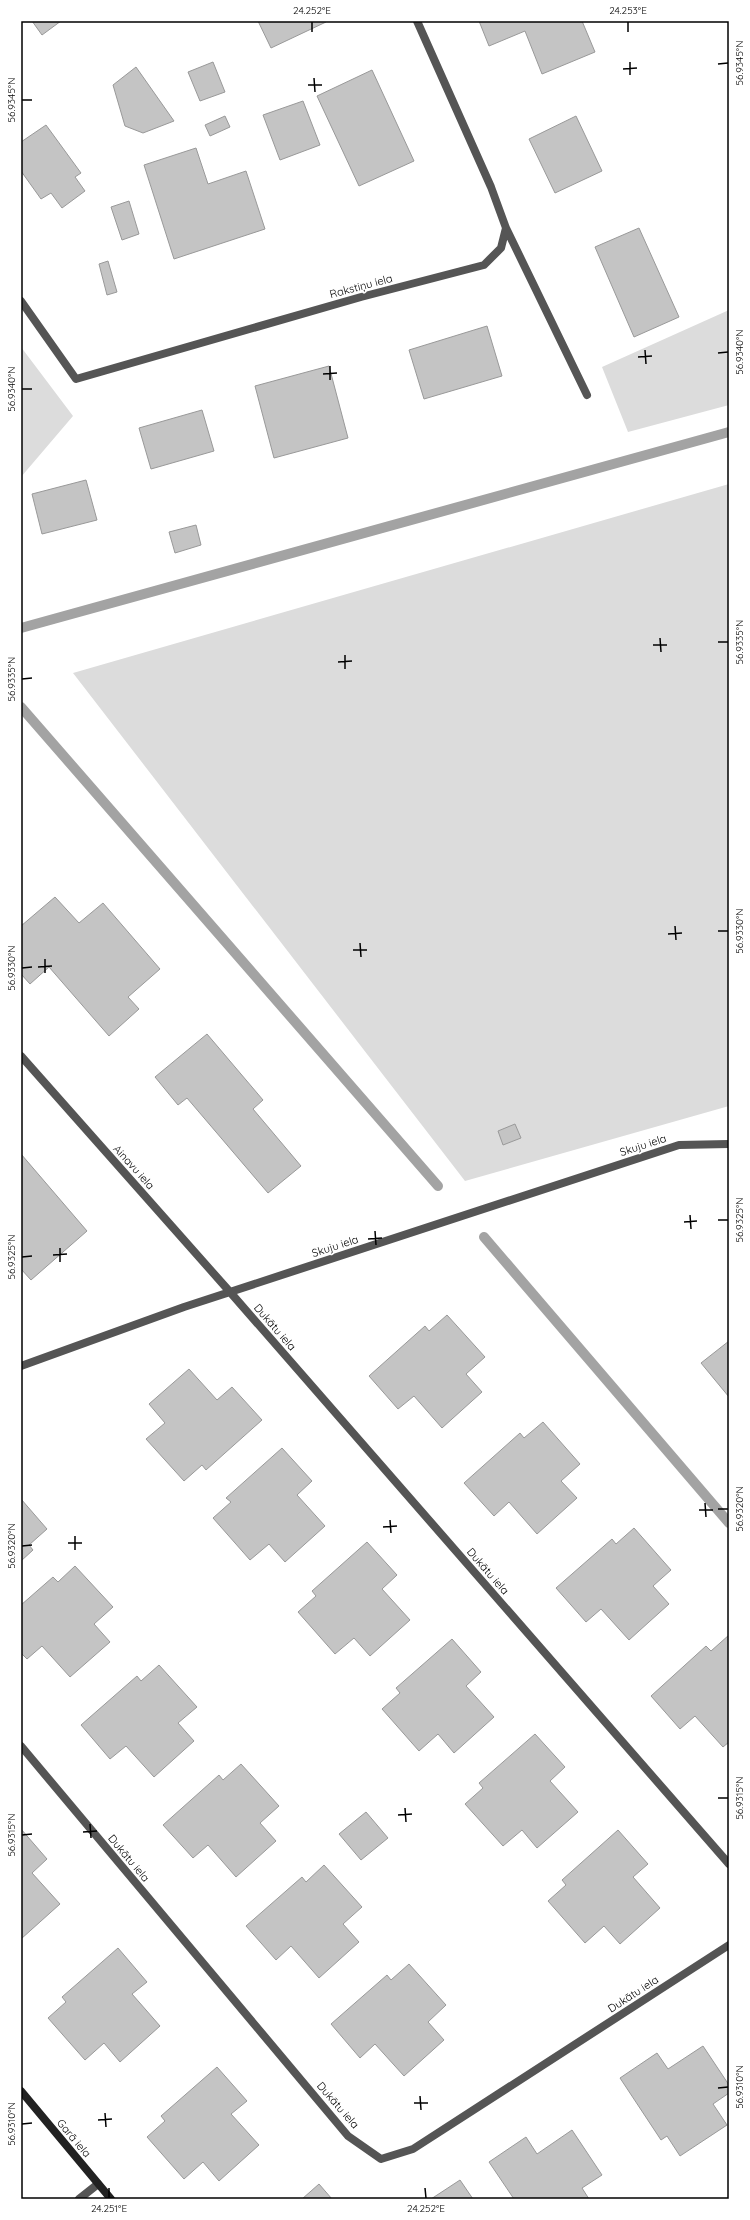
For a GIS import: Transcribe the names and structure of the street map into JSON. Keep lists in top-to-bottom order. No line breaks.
{"streets":{"street":["Rakstiņu iela","Skuju iela","Ainavu iela","Dukātu iela","Garā iela"]},"crossings":[["Skuju iela","Ainavu iela"],["Skuju iela","Dukātu iela"],["Ainavu iela","Dukātu iela"]],"coordinates":["24.252°E","24.253°E","56.9345°N","56.9340°N","56.9335°N","56.9330°N","56.9325°N","56.9320°N","56.9315°N","56.9310°N","24.251°E"]}
